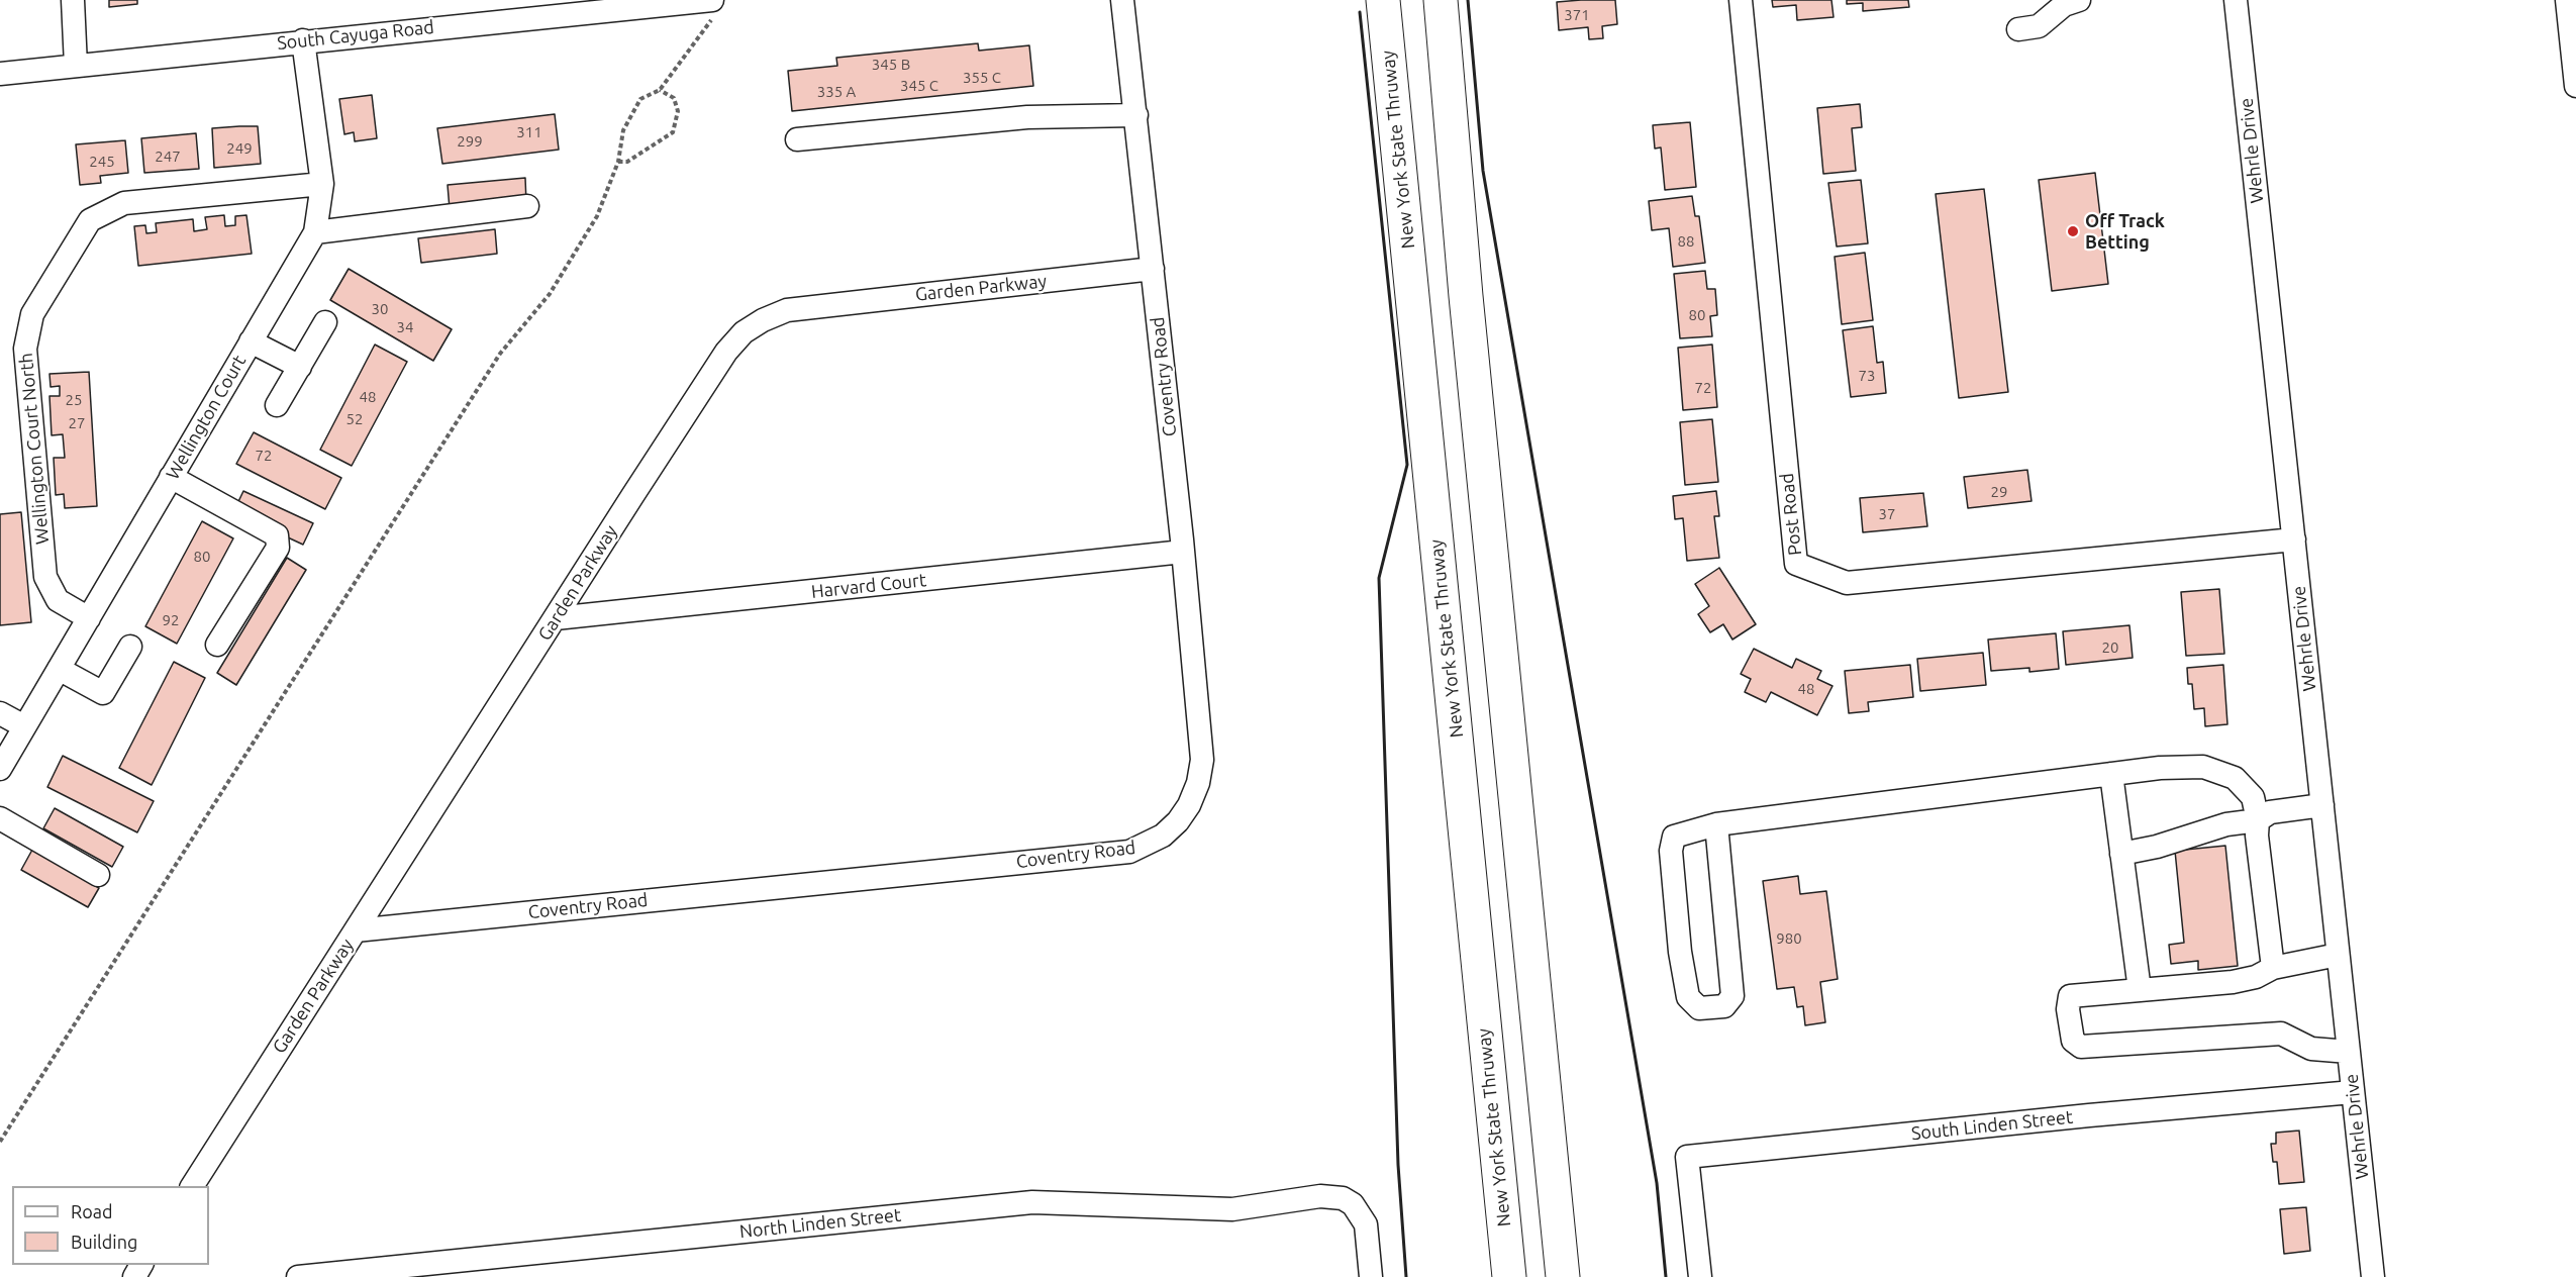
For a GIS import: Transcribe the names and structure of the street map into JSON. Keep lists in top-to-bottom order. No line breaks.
{"streets":{"highway":["New York State Thruway"],"street":["South Cayuga Road","Wehrle Drive","Garden Parkway","Coventry Road","Wellington Court","Wellington Court North","Post Road","Harvard Court","South Linden Street","North Linden Street"]},"crossings":[["South Cayuga Road","Wellington Court"],["Wehrle Drive","Post Road"],["Wehrle Drive","South Linden Street"],["Garden Parkway","Coventry Road"],["Garden Parkway","Harvard Court"],["Coventry Road","Harvard Court"],["Wellington Court","Wellington Court North"]],"places":["Off Track Betting"],"house_numbers":["371","345 B","355 C","345 C","335 A","311","299","249","247","245","88","30","80","34","73","72","48","25","52","27","72","29","37","80","92","20","48","980"],"legend":["Road","Building"]}
